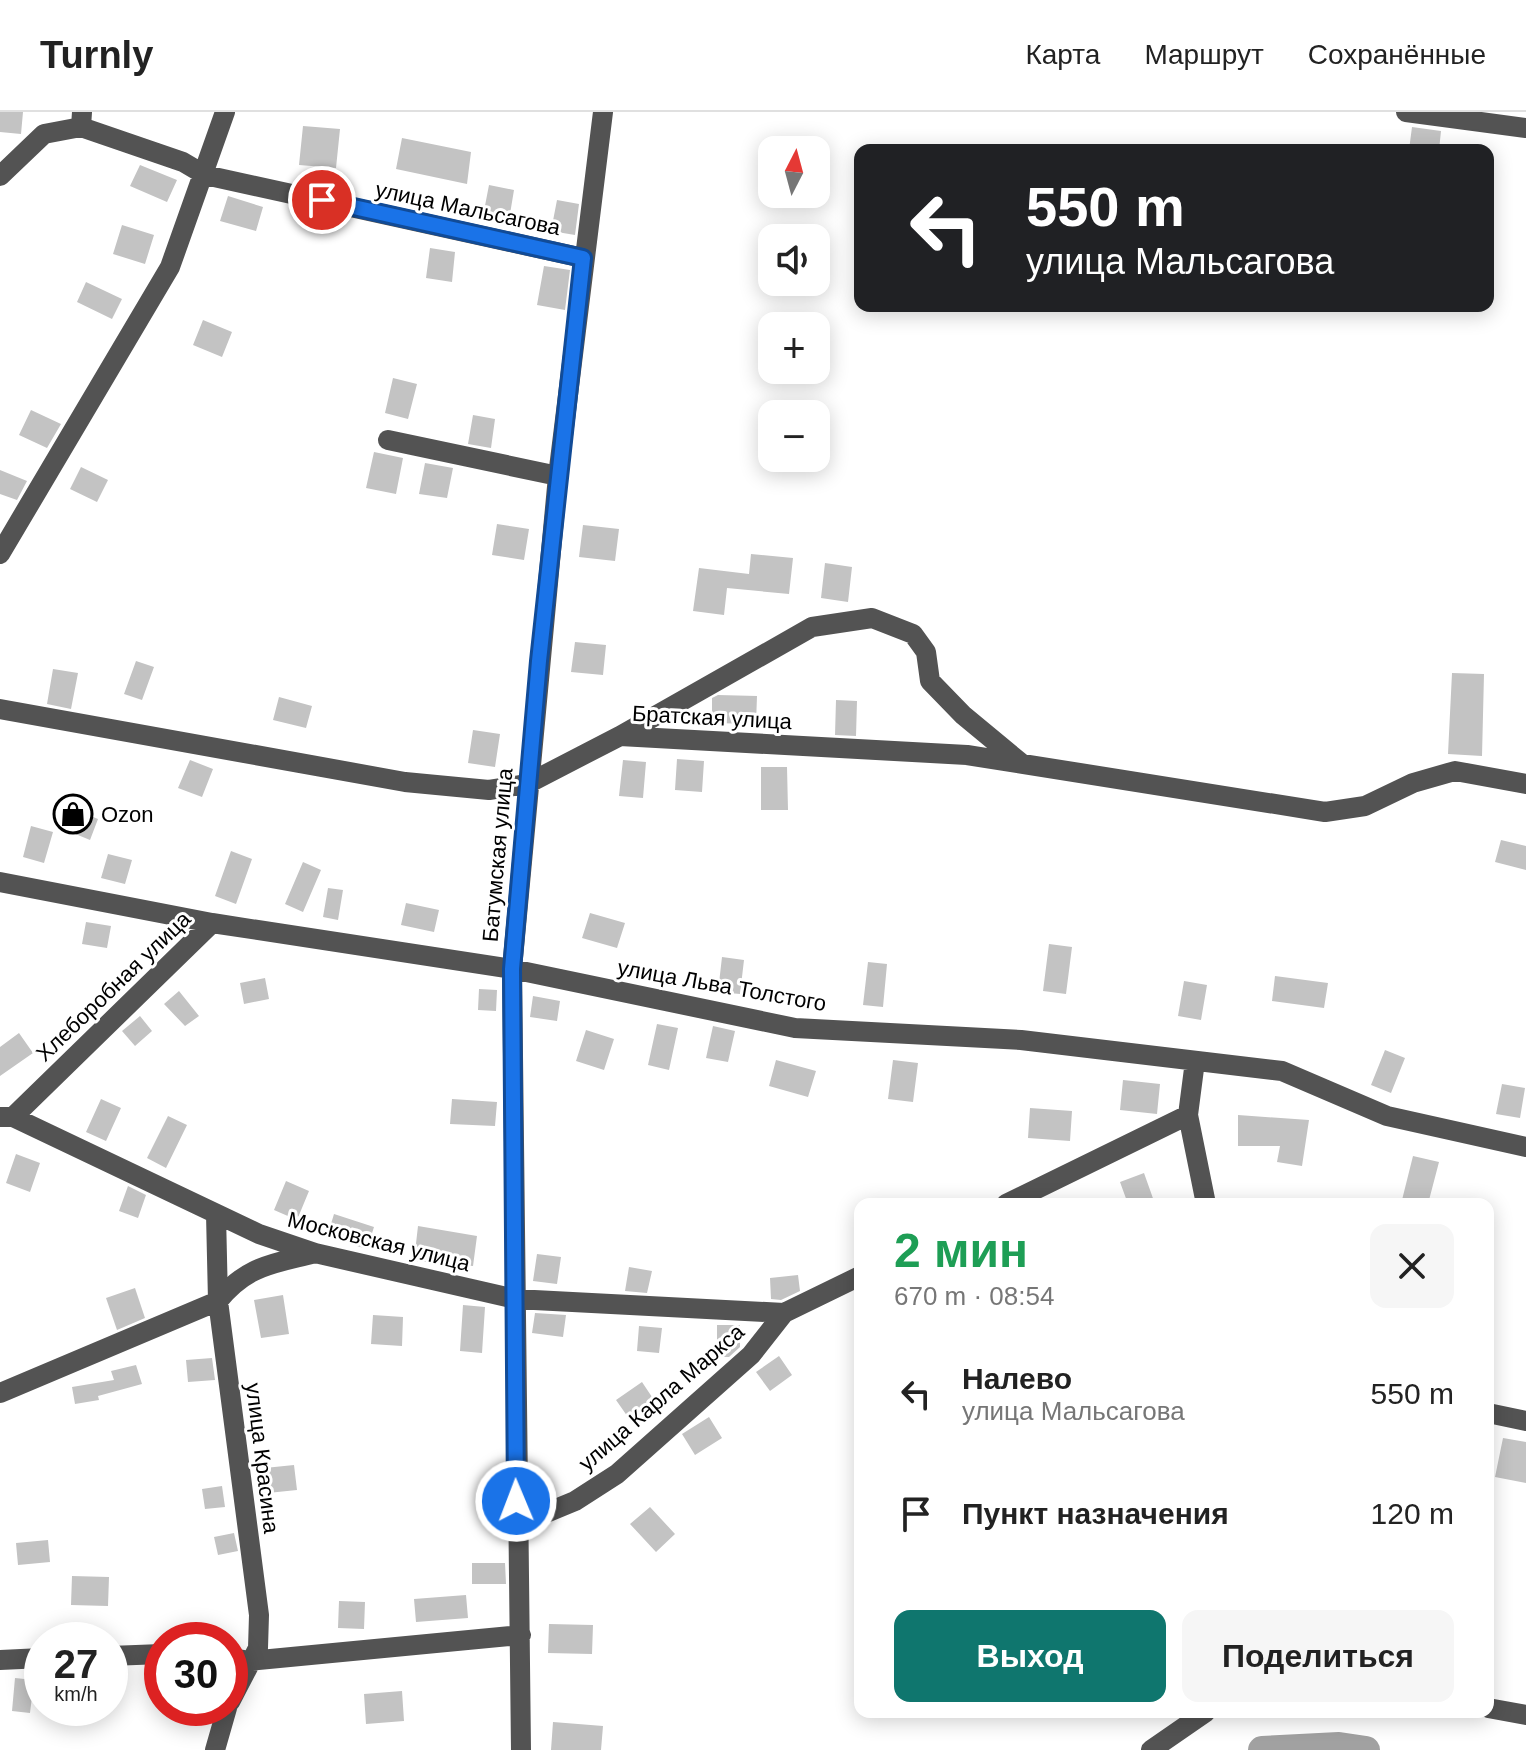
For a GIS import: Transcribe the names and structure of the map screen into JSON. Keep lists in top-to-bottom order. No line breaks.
{"streets":{"street":["улица Мальсагова","Братская улица","Батумская улица","улица Льва Толстого","Хлеборобная улица","Московская улица","улица Карла Маркса","улица Красина"]},"crossings":[["улица Мальсагова","Батумская улица"],["Братская улица","Батумская улица"],["Батумская улица","улица Льва Толстого"],["Батумская улица","Московская улица"],["Батумская улица","улица Карла Маркса"],["улица Льва Толстого","Хлеборобная улица"],["Хлеборобная улица","Московская улица"],["Московская улица","улица Карла Маркса"],["Московская улица","улица Красина"]],"places":{"shop":["Ozon"]},"north":"top","page":{"header":"Turnly","nav":["Карта","Маршрут","Сохранённые"],"map_buttons":["+","−"],"turn":["550 m","улица Мальсагова"],"heading":["2 мин","670 m · 08:54"],"list":[{"name":"Налево","note":"улица Мальсагова","value":"550 m"},{"name":"Пункт назначения","value":"120 m"}],"buttons":["Выход","Поделиться"],"speed":"27 km/h","limit":"30"}}
